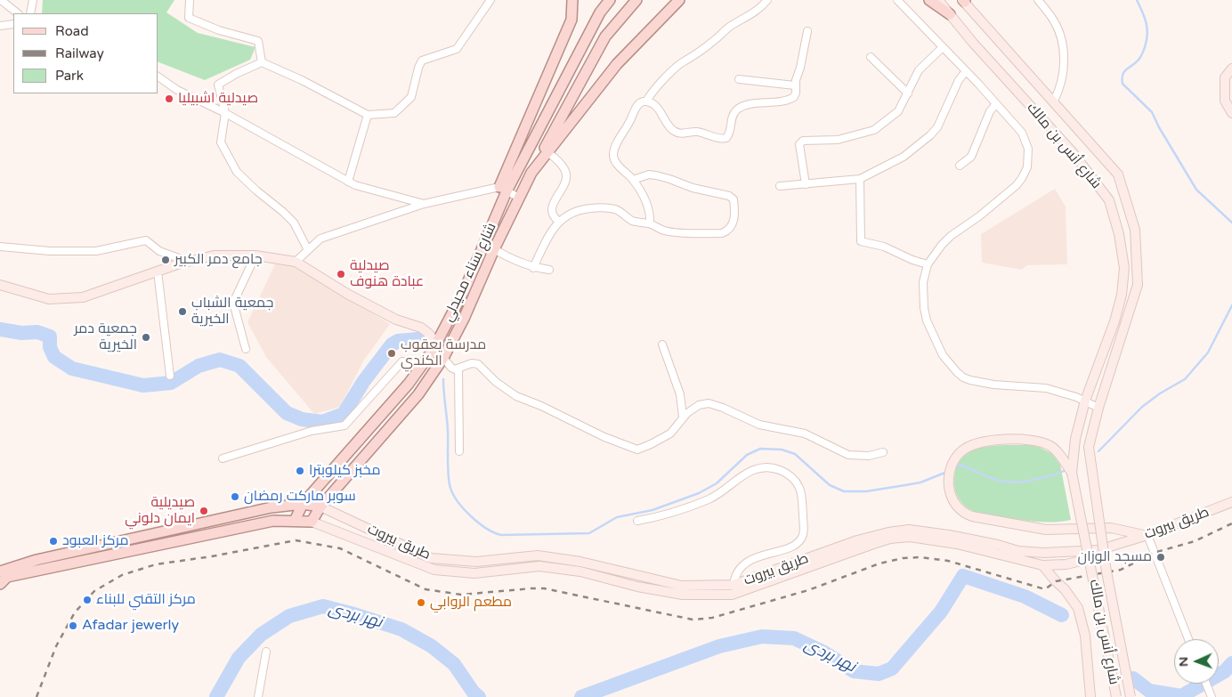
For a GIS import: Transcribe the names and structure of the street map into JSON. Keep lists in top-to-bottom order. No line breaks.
{"streets":{"main road":["شارع سناء محيدلي"],"street":["شارع أنس بن مالك","طريق بيروت"]},"water":["نهر بردى"],"places":["صيدلية اشبيليا","جامع دمر الكبير","صيدلية عبادة هنوف","جمعية الشباب الخيرية","جمعية دمر الخيرية","مدرسة يعقوب الكندي","مخبز كيلوبترا","سوبر ماركت رمضان","صيديلية ايمان دلوني","مركز العبود","مسجد الوزان","مركز التقني للبناء","مطعم الروابي","Afadar jewerly"],"legend":["Road","Railway","Park"],"north":"left"}
